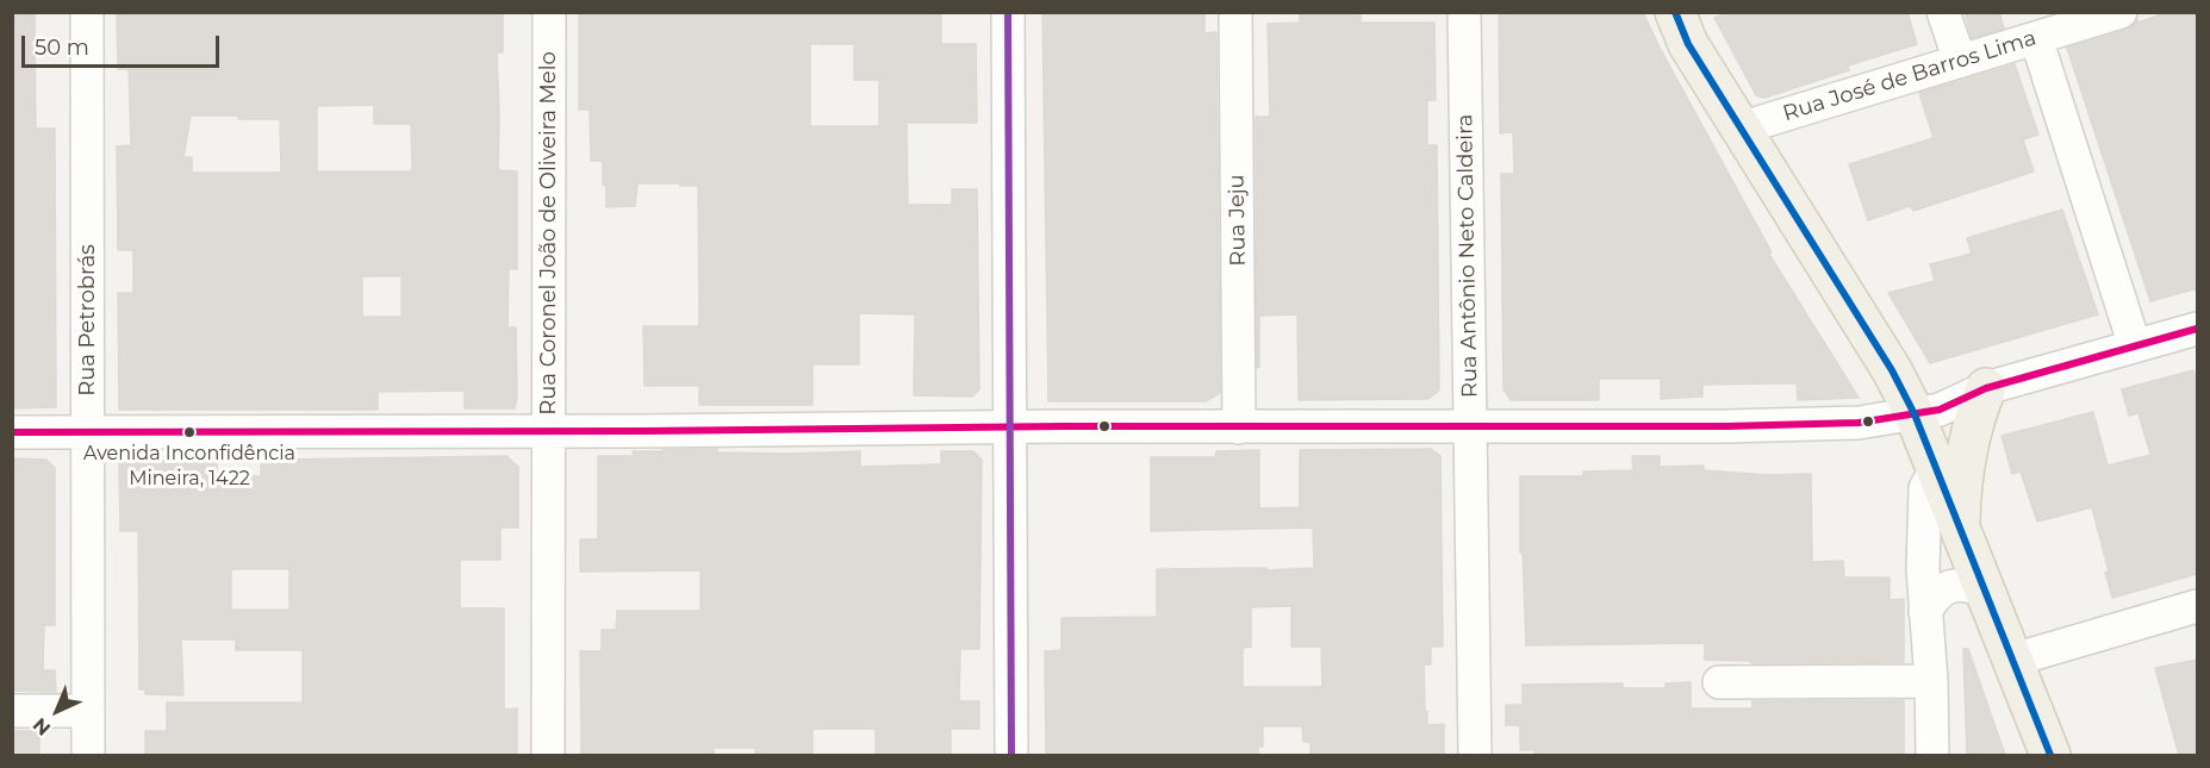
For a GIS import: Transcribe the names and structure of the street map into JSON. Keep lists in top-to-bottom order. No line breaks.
{"streets":{"street":["Rua José de Barros Lima","Rua Jeju","Rua Coronel João de Oliveira Melo","Rua Antônio Neto Caldeira","Rua Petrobrás"]},"places":["Avenida Inconfidência Mineira, 1422"],"scale_bar":"50 m","north":"bottom left"}
